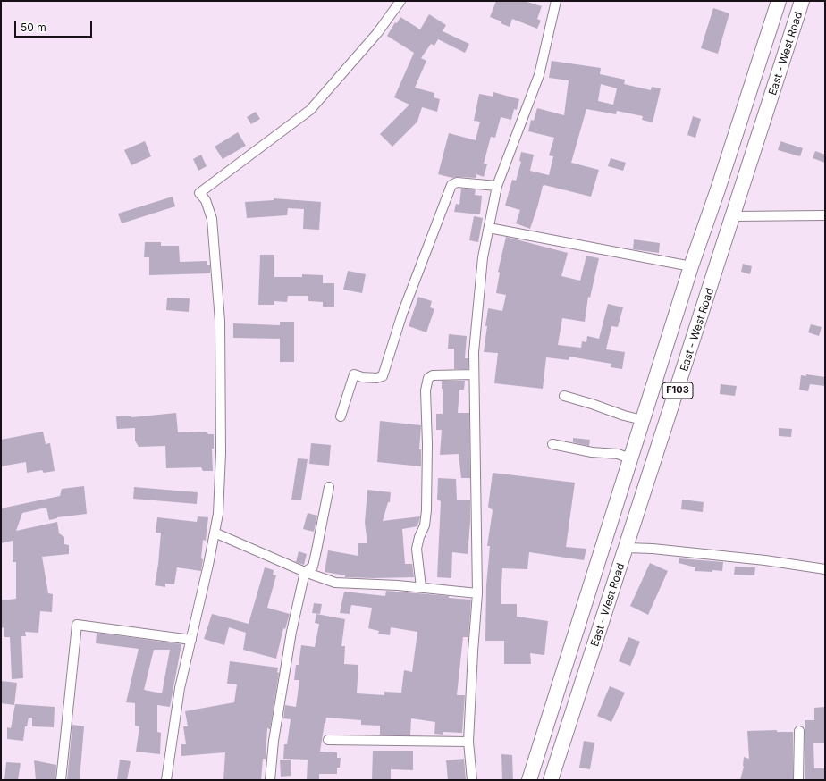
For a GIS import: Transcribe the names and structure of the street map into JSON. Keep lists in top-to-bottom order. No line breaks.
{"streets":{"main road":["East - West Road","F103"]},"scale_bar":"50 m"}
